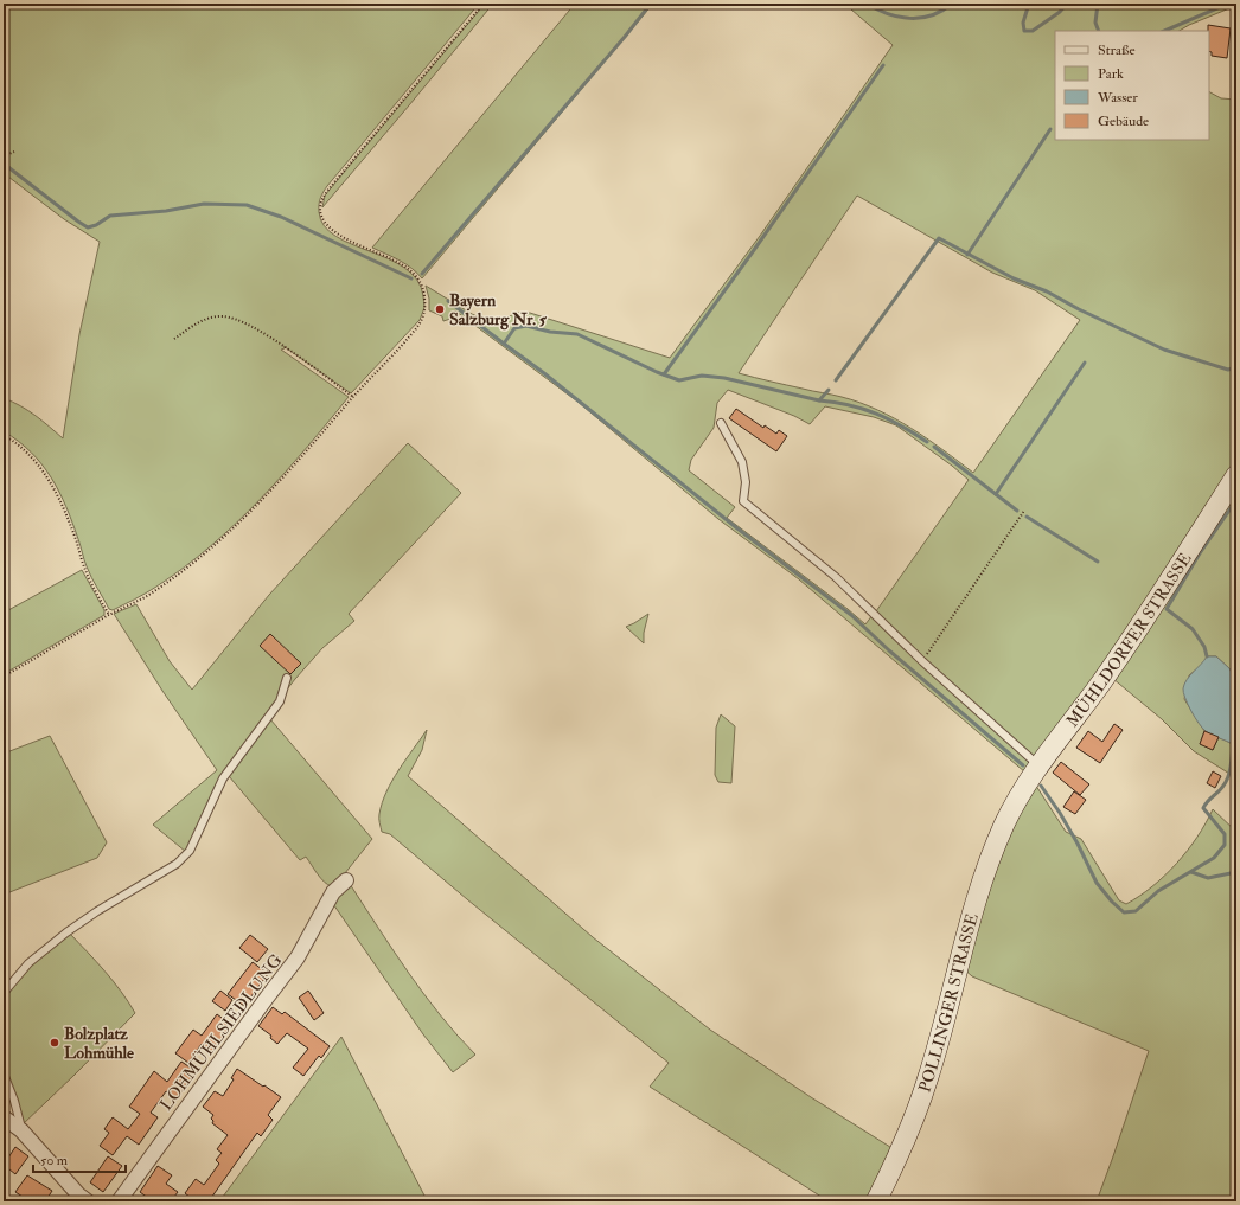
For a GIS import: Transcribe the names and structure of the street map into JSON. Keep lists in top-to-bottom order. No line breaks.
{"streets":{"street":["MÜHLDORFER STRASSE","POLLINGER STRASSE","LOHMÜHLSIEDLUNG"]},"crossings":[["MÜHLDORFER STRASSE","POLLINGER STRASSE"]],"places":["Bayern Salzburg Nr. 5","Bolzplatz Lohmühle"],"legend":["Straße","Park","Wasser","Gebäude"],"scale_bar":"50 m"}
